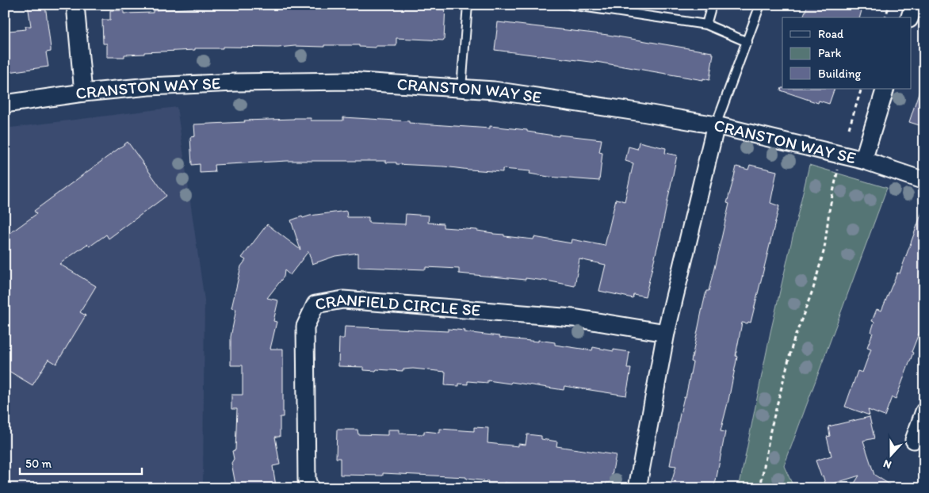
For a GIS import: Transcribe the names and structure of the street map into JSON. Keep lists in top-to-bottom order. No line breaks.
{"streets":{"street":["CRANSTON WAY SE","CRANFIELD CIRCLE SE"]},"legend":["Road","Park","Building"],"scale_bar":"50 m","north":"bottom"}
